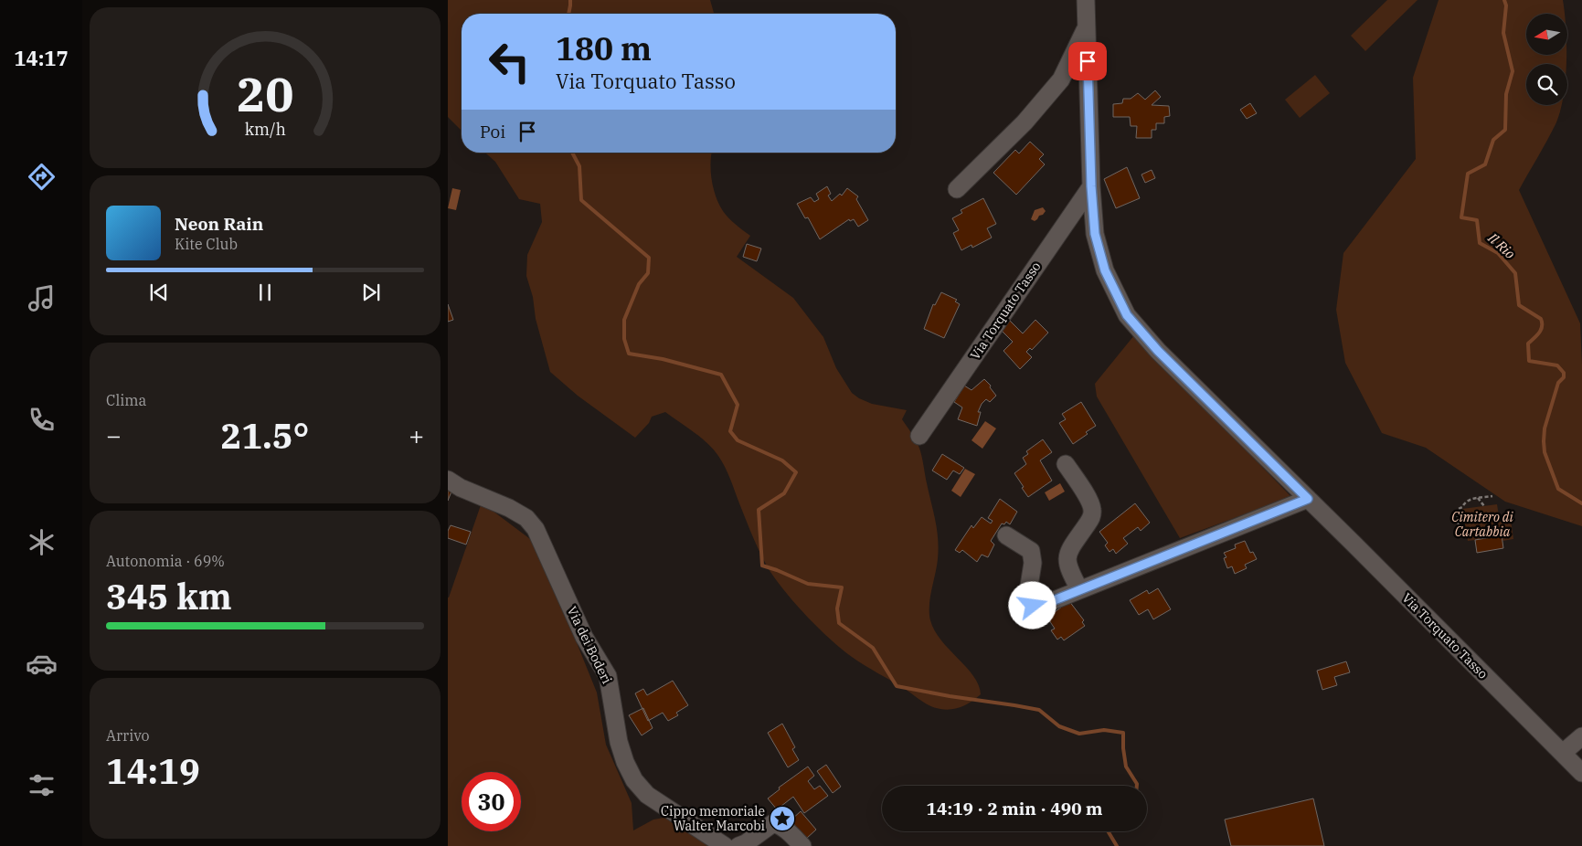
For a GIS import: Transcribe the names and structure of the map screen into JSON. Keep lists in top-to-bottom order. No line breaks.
{"streets":{"street":["Via Torquato Tasso","Via dei Boderi"]},"water":["Il Rio"],"parks":["Cimitero di Cartabbia"],"places":{"place":["Cippo memoriale Walter Marcobi"]},"north":"left","page":{"tabs":"14:17","turn":["180 m","Via Torquato Tasso"],"then":"Poi","song":["Neon Rain","Kite Club"],"tile":["Clima",["Autonomia · 69%","345 km"],["Arrivo","14:19"]],"heat":["−","21.5°","+"],"limit":"30","trip":"14:19 · 2 min · 490 m","gauge":["20","km/h"]}}
